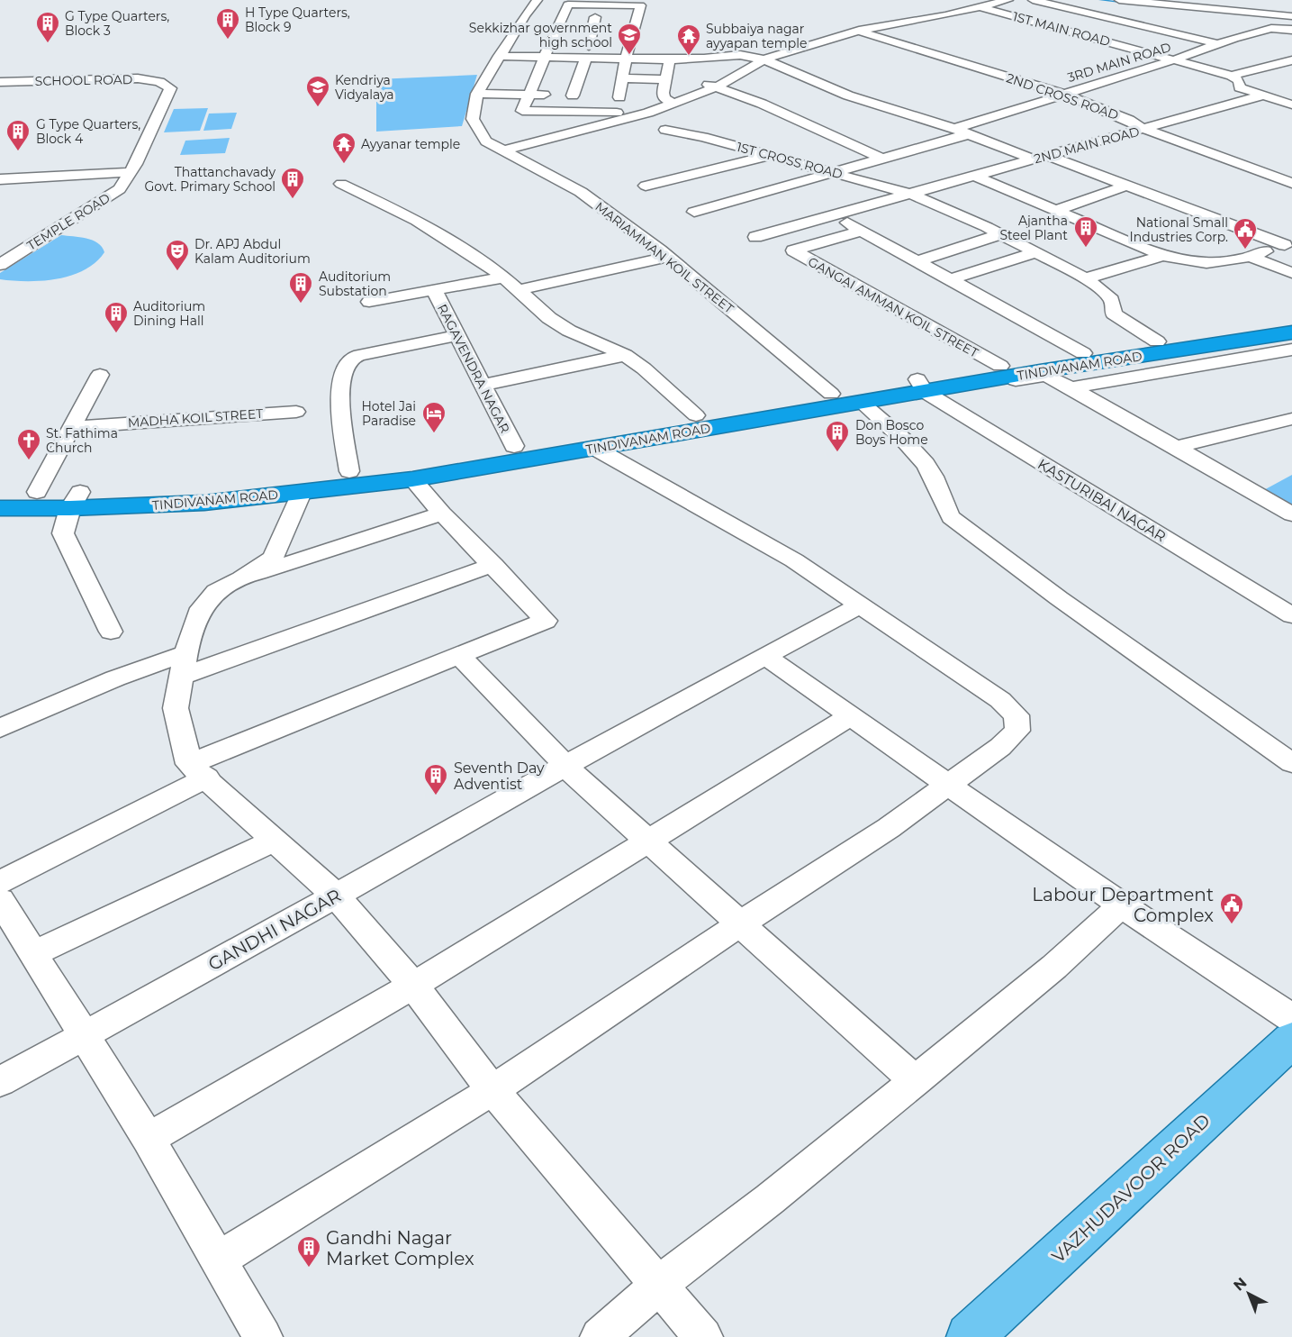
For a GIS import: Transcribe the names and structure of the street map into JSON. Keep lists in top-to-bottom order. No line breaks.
{"streets":{"highway":["TINDIVANAM ROAD"],"main road":["VAZHUDAVOOR ROAD"],"street":["1ST MAIN ROAD","3RD MAIN ROAD","SCHOOL ROAD","2ND CROSS ROAD","2ND MAIN ROAD","1ST CROSS ROAD","TEMPLE ROAD","MARIAMMAN KOIL STREET","GANGAI AMMAN KOIL STREET","RAGAVENDRA NAGAR","MADHA KOIL STREET","KASTURIBAI NAGAR","GANDHI NAGAR"]},"crossings":[["1ST MAIN ROAD","3RD MAIN ROAD"],["1ST MAIN ROAD","2ND MAIN ROAD"],["3RD MAIN ROAD","2ND CROSS ROAD"],["SCHOOL ROAD","TEMPLE ROAD"],["2ND CROSS ROAD","2ND MAIN ROAD"],["2ND MAIN ROAD","1ST CROSS ROAD"],["TINDIVANAM ROAD","KASTURIBAI NAGAR"]],"places":{"building":["H Type Quarters, Block 9","G Type Quarters, Block 3","G Type Quarters, Block 4","Thattanchavady Govt. Primary School","Ajantha Steel Plant","Auditorium Substation","Auditorium Dining Hall","Don Bosco Boys Home","Seventh Day Adventist","Gandhi Nagar Market Complex"],"school or university":["Sekkizhar government high school","Kendriya Vidyalaya"],"temple":["Subbaiya nagar ayyapan temple","Ayyanar temple"],"public building":["National Small Industries Corp.","Labour Department Complex"],"theatre":["Dr. APJ Abdul Kalam Auditorium"],"hotel":["Hotel Jai Paradise"],"church":["St. Fathima Church"]},"north":"top left"}
